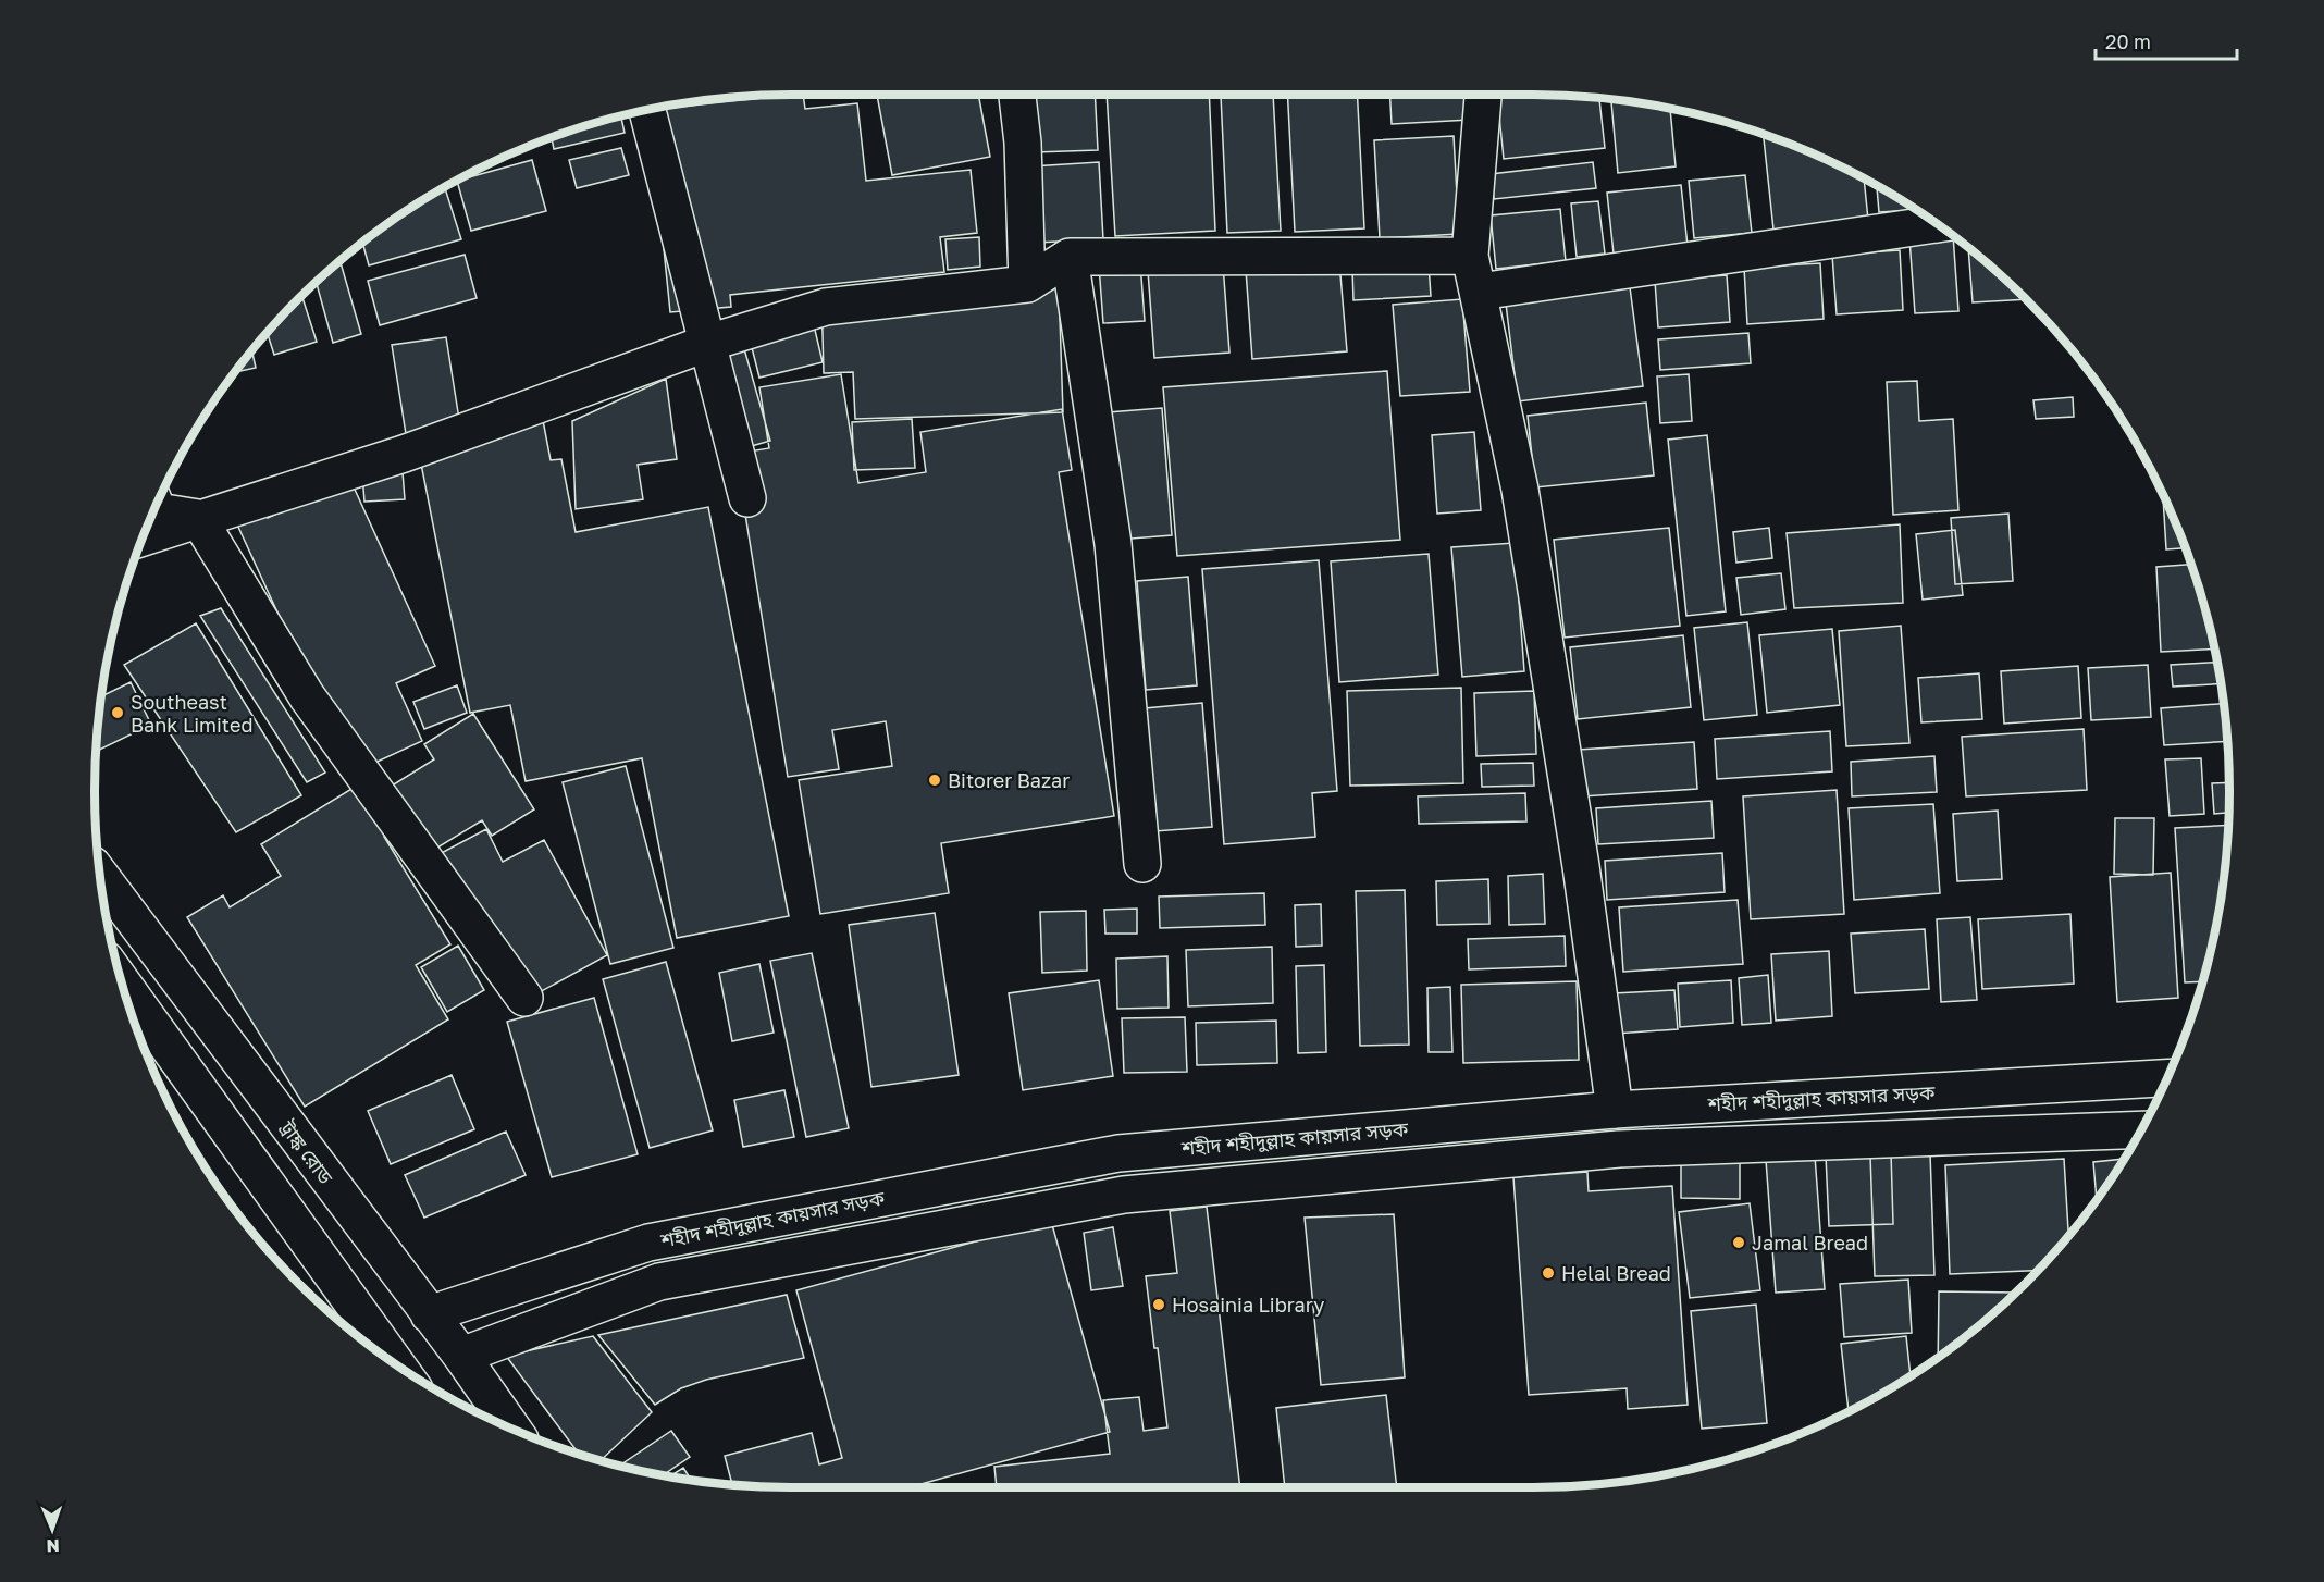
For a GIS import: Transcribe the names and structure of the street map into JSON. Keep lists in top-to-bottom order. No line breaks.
{"streets":{"street":["শহীদ শহীদুল্লাহ কায়সার সড়ক","ট্রাঙ্ক রোড"]},"crossings":[["শহীদ শহীদুল্লাহ কায়সার সড়ক","ট্রাঙ্ক রোড"]],"places":["Southeast Bank Limited","Bitorer Bazar","Jamal Bread","Helal Bread","Hosainia Library"],"scale_bar":"20 m","north":"bottom"}
